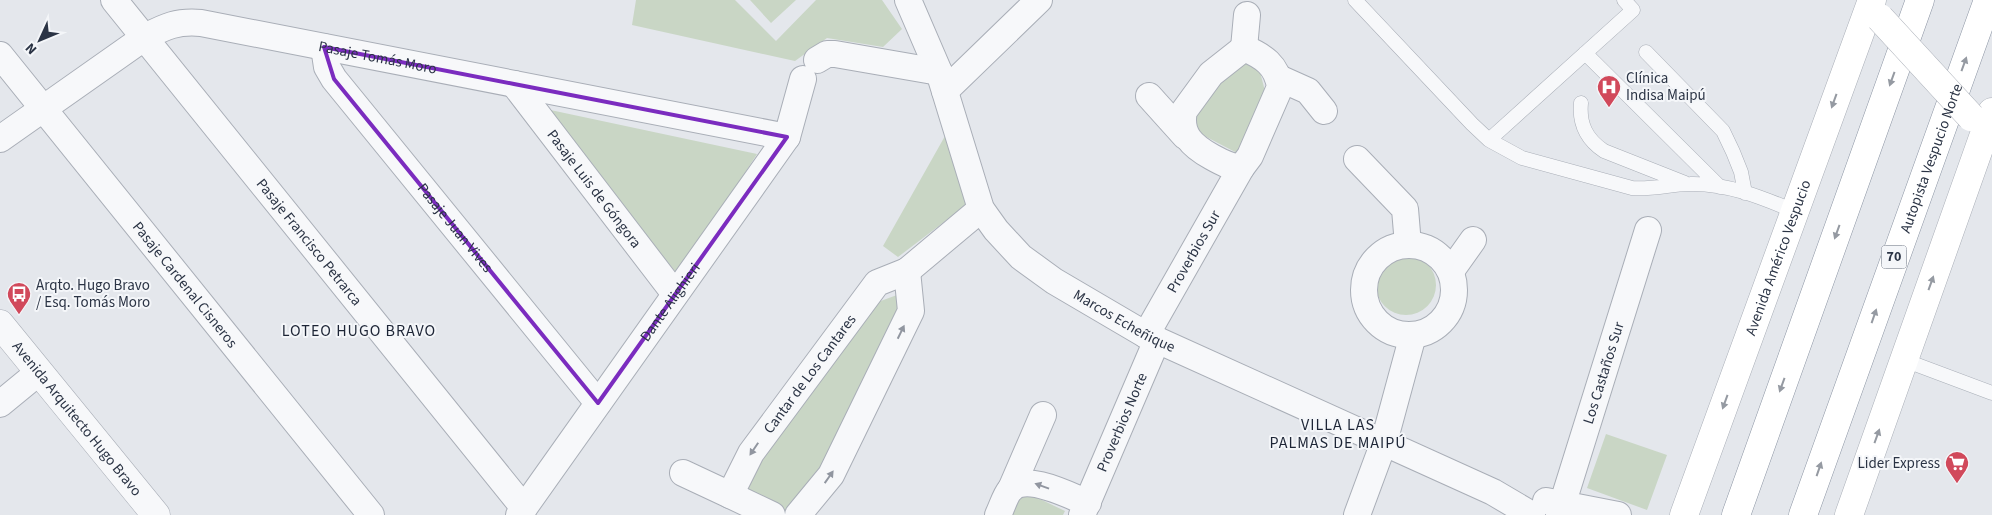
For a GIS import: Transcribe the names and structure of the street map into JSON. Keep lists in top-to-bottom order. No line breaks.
{"streets":{"main road":["Autopista Vespucio Norte","Avenida Américo Vespucio","70"],"street":["Pasaje Tomás Moro","Pasaje Luis de Góngora","Pasaje Juan Vives","Pasaje Francisco Petrarca","Proverbios Sur","Pasaje Cardenal Cisneros","Dante Alighieri","Marcos Echeñique","Los Castaños Sur","Cantar de Los Cantares","Avenida Arquitecto Hugo Bravo","Proverbios Norte"]},"crossings":[["Pasaje Tomás Moro","Pasaje Luis de Góngora"],["Pasaje Tomás Moro","Pasaje Juan Vives"],["Pasaje Tomás Moro","Pasaje Francisco Petrarca"],["Pasaje Tomás Moro","Pasaje Cardenal Cisneros"],["Pasaje Tomás Moro","Dante Alighieri"],["Pasaje Luis de Góngora","Dante Alighieri"],["Pasaje Juan Vives","Dante Alighieri"],["Pasaje Francisco Petrarca","Dante Alighieri"],["Proverbios Sur","Marcos Echeñique"],["Proverbios Sur","Proverbios Norte"],["Dante Alighieri","Marcos Echeñique"],["Marcos Echeñique","Los Castaños Sur"],["Marcos Echeñique","Cantar de Los Cantares"],["Marcos Echeñique","Proverbios Norte"]],"districts":["LOTEO HUGO BRAVO","VILLA LAS PALMAS DE MAIPÚ"],"places":{"hospital":["Clínica Indisa Maipú"],"bus stop":["Arqto. Hugo Bravo / Esq. Tomás Moro"],"supermarket":["Lider Express"]},"north":"bottom left"}
